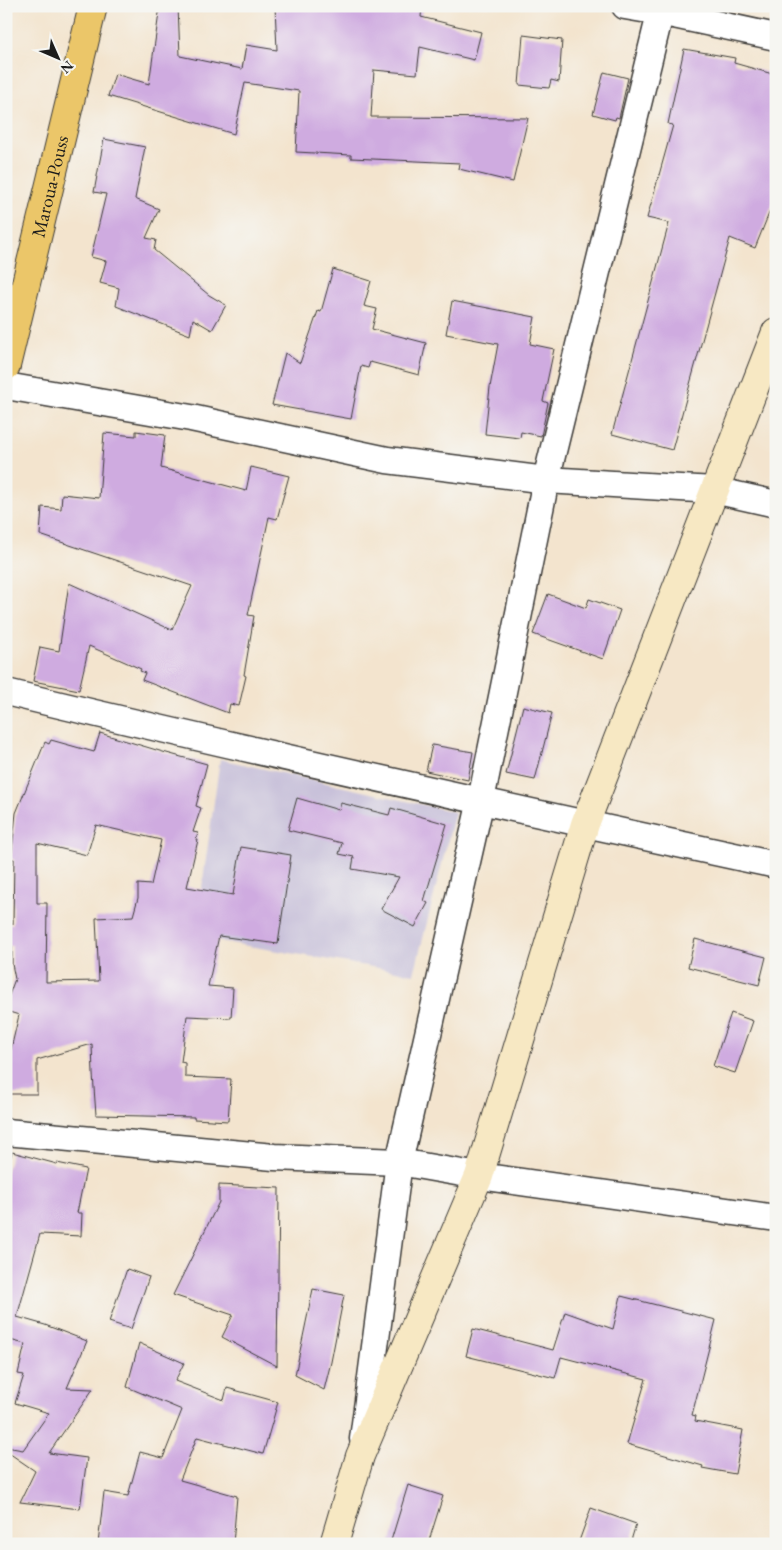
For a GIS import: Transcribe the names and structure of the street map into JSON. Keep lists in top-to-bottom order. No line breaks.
{"streets":{"main road":["Maroua-Pouss"]},"north":"bottom right"}
